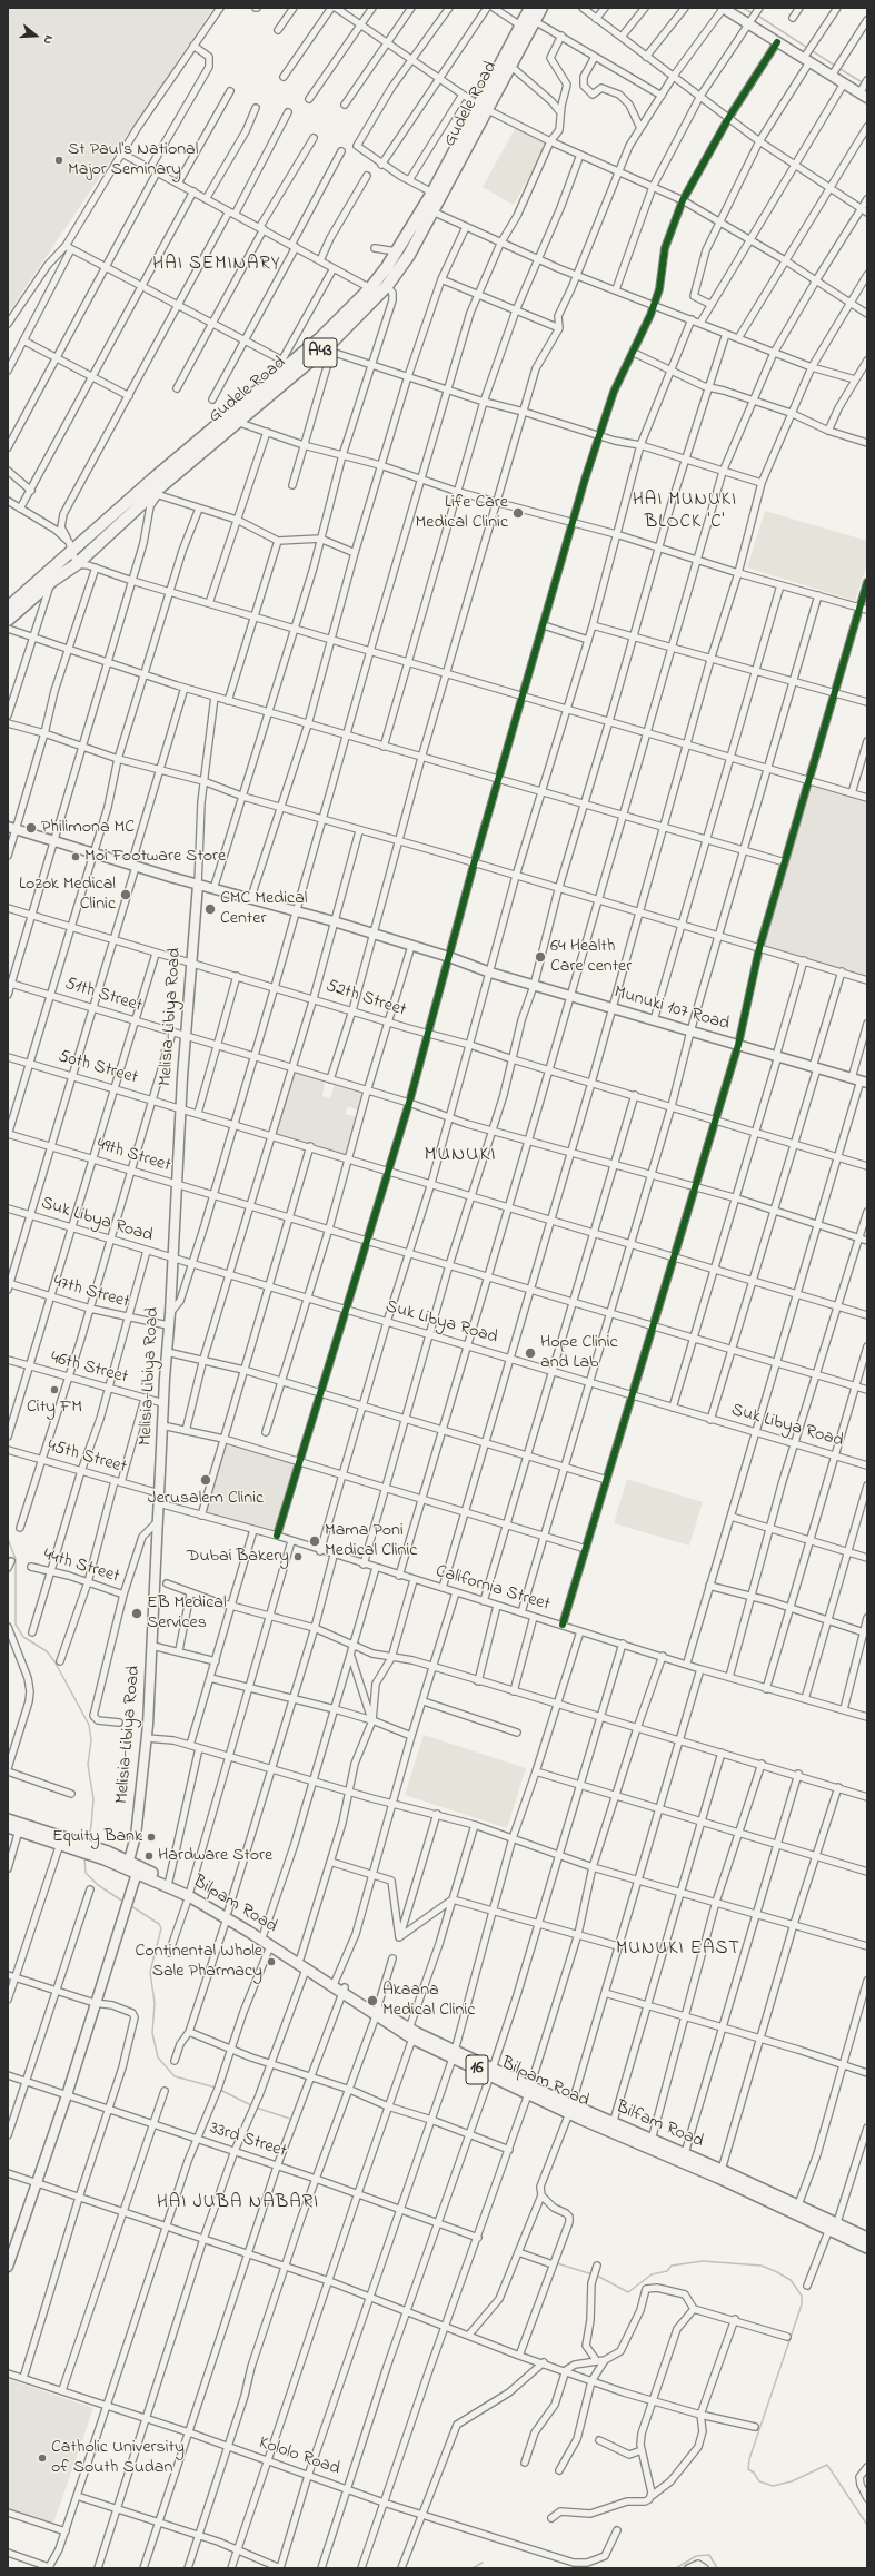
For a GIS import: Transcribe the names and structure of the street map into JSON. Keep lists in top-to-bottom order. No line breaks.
{"streets":{"highway":["Gudele Road","A43"],"main road":["Munuki 107 Road","Melisia-Libiya Road","Bilpam Road","16","Bilfam Road"],"street":["51th Street","52th Street","50th Street","49th Street","Suk Libya Road","47th Street","46th Street","45th Street","44th Street","California Street","33rd Street","Kololo Road"]},"crossings":[["51th Street","Melisia-Libiya Road"],["52th Street","Melisia-Libiya Road"],["Munuki 107 Road","Melisia-Libiya Road"],["Melisia-Libiya Road","50th Street"],["Melisia-Libiya Road","49th Street"],["Melisia-Libiya Road","Suk Libya Road"],["Melisia-Libiya Road","47th Street"],["Melisia-Libiya Road","46th Street"],["Melisia-Libiya Road","45th Street"],["Melisia-Libiya Road","California Street"],["Melisia-Libiya Road","Bilpam Road"],["Bilpam Road","16"],["Bilpam Road","Bilfam Road"]],"districts":["HAI SEMINARY","HAI MUNUKI BLOCK 'C'","MUNUKI","MUNUKI EAST","HAI JUBA NABARI"],"places":["St Paul's National Major Seminary","Life Care Medical Clinic","Philimona MC","Moi Footware Store","Lozok Medical Clinic","CMC Medical Center","64 Health Care center","Hope Clinic and Lab","City FM","Jerusalem Clinic","Mama Poni Medical Clinic","Dubai Bakery","EB Medical Services","Equity Bank","Hardware Store","Continental Whole Sale Pharmacy","Akaana Medical Clinic","Catholic University of South Sudan"],"north":"right"}
